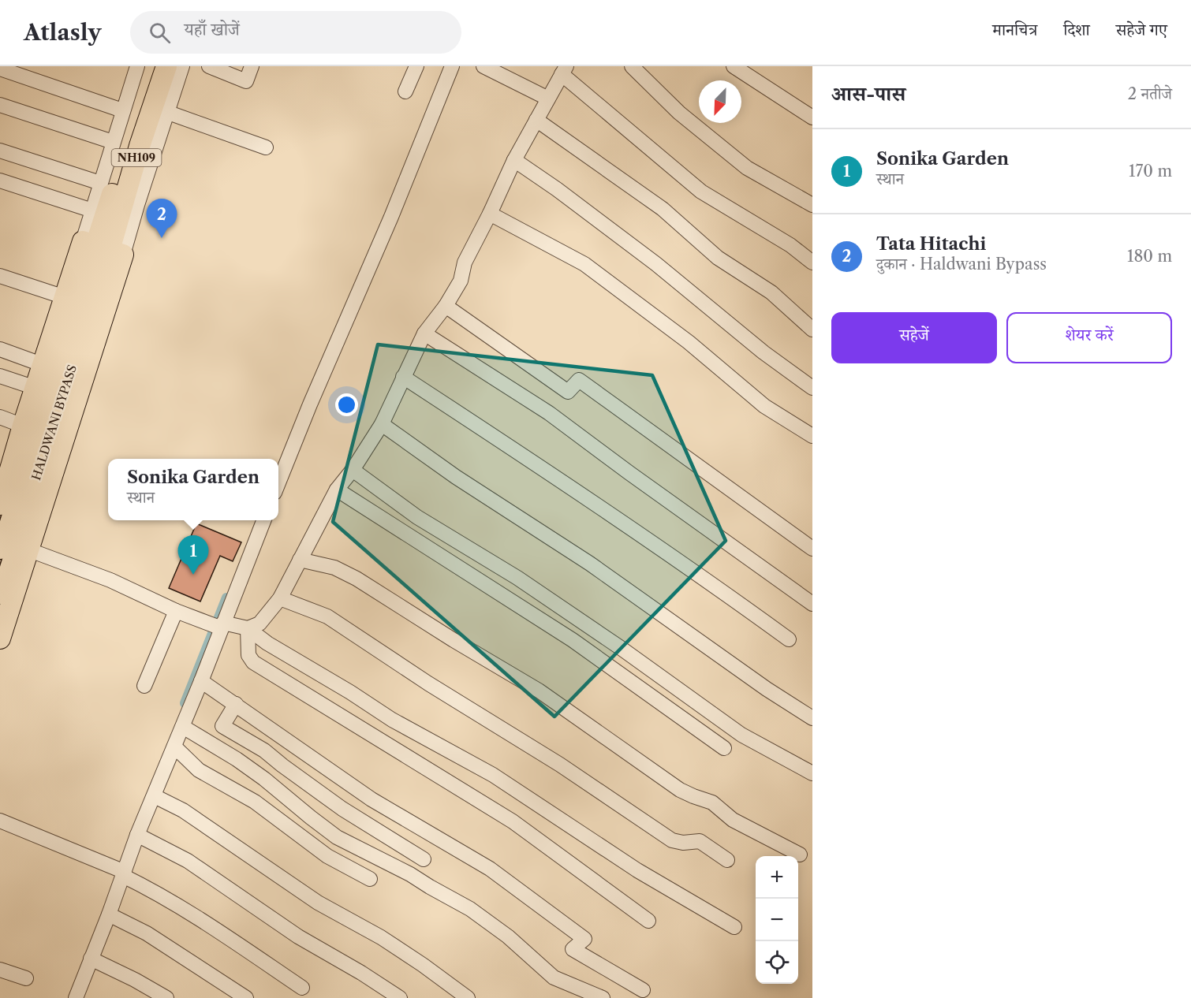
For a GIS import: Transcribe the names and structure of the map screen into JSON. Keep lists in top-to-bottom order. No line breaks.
{"streets":{"highway":["NH109"],"main road":["HALDWANI BYPASS"]},"crossings":[["NH109","HALDWANI BYPASS"]],"north":"bottom left","page":{"header":"Atlasly","search":"यहाँ खोजें","nav":["मानचित्र","दिशा","सहेजे गए"],"heading":["आस-पास","2 नतीजे"],"list":[{"mark":"1","name":"Sonika Garden","note":"स्थान","value":"170 m"},{"mark":"2","name":"Tata Hitachi","note":"दुकान · Haldwani Bypass","value":"180 m"}],"pins":["2","1"],"buttons":["सहेजें","शेयर करें"],"popup":["Sonika Garden","स्थान"],"map_buttons":["+","−"]}}
